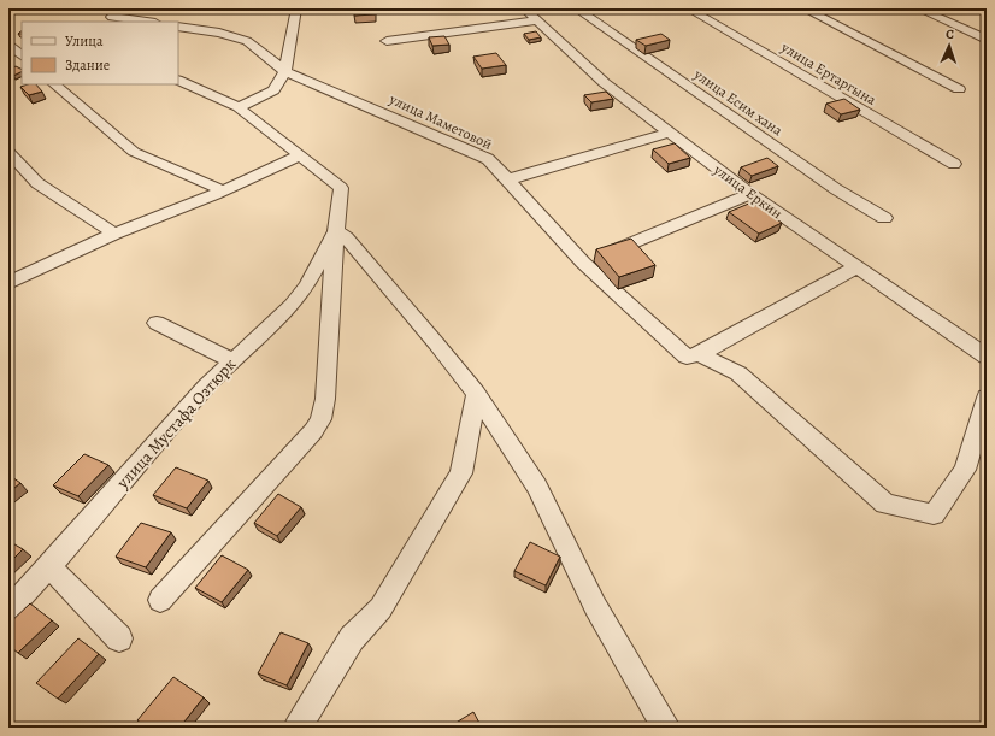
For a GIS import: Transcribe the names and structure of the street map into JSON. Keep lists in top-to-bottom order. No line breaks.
{"streets":{"street":["улица Ертаргына","улица Есим хана","улица Маметовой","улица Еркин","улица Мустафа Озтюрк"]},"legend":["Улица","Здание"],"north":"top"}
